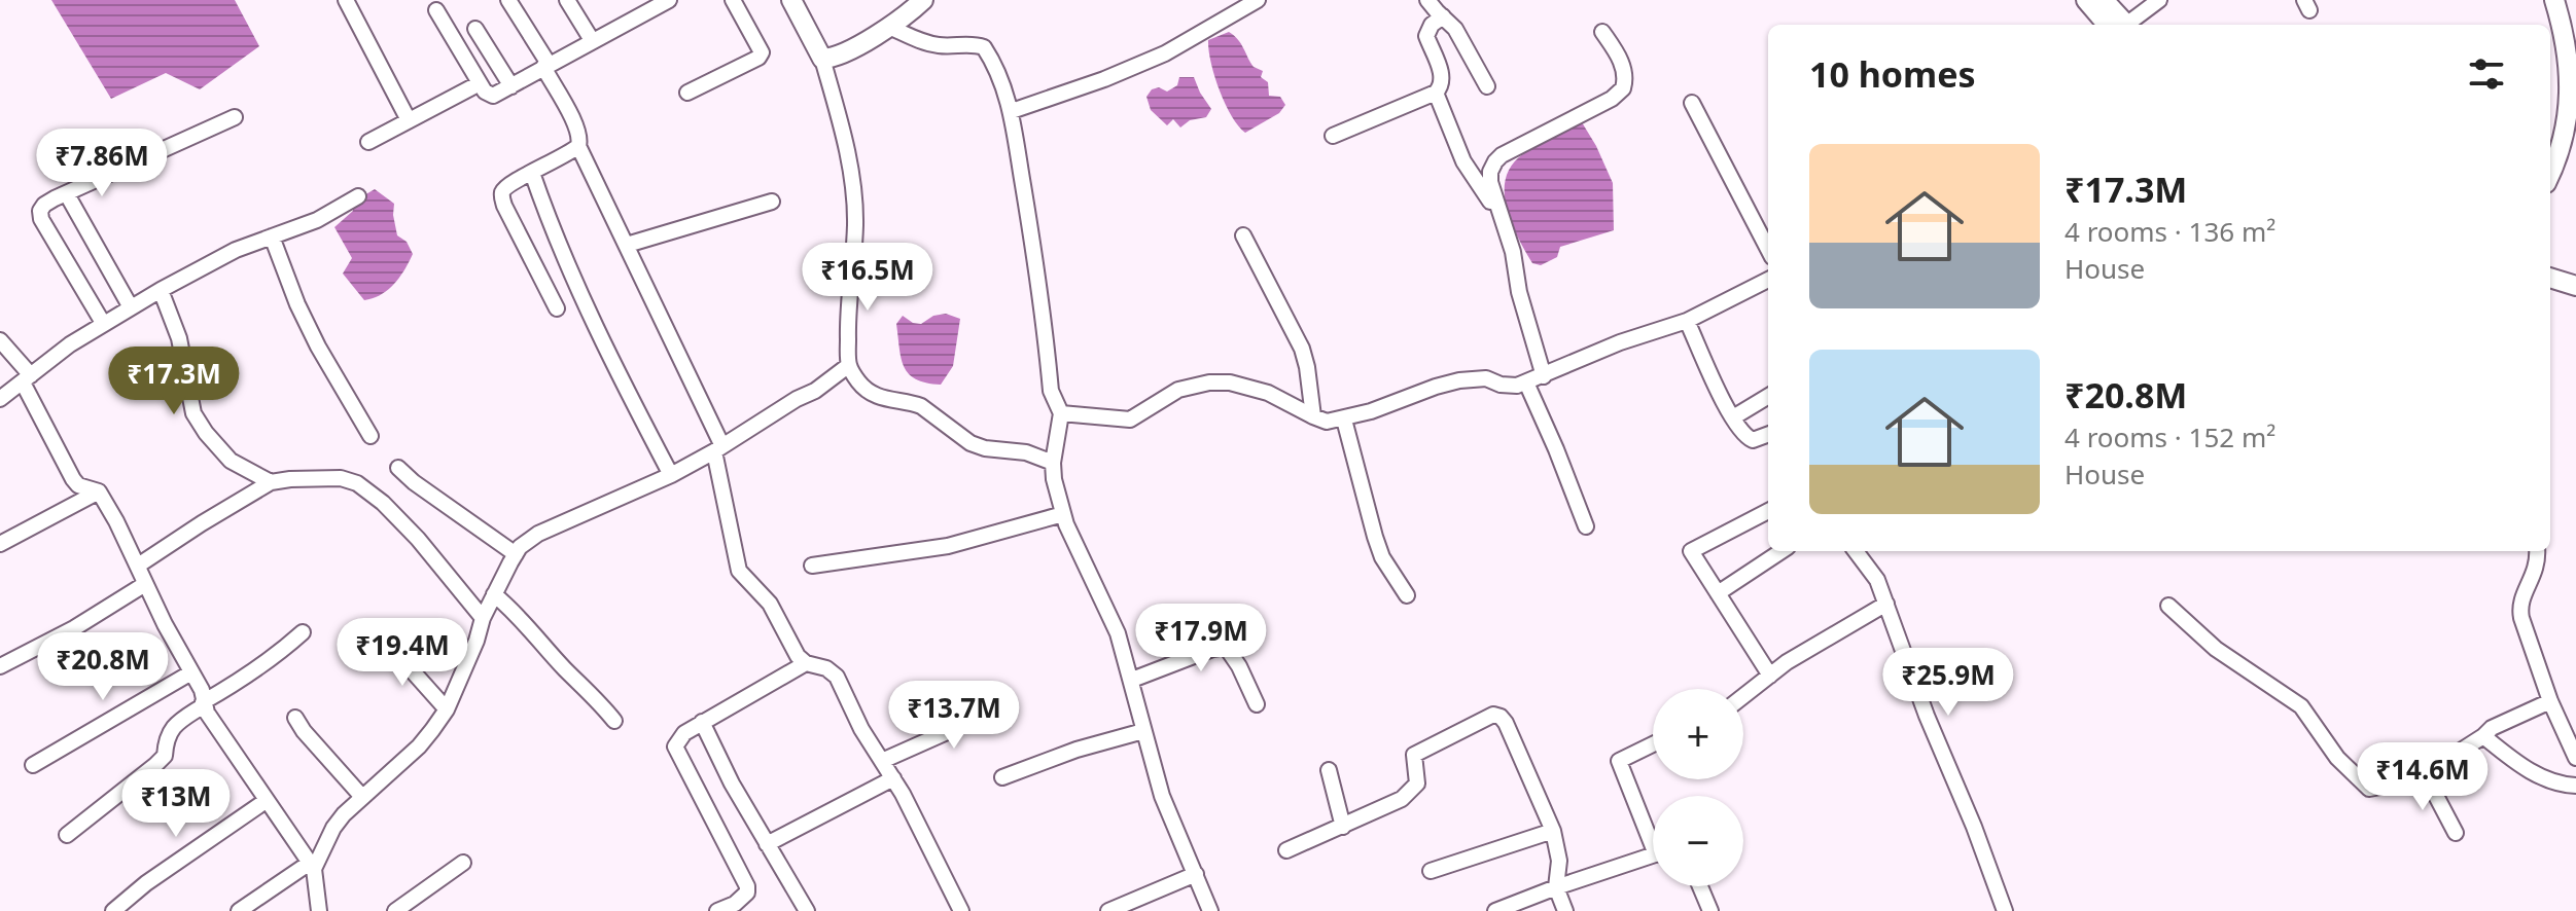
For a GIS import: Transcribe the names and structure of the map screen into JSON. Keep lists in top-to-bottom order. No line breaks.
{"page":{"heading":"10 homes","list":[{"name":"₹17.3M","note":"4 rooms · 136 m² · House"},{"name":"₹20.8M","note":"4 rooms · 152 m² · House"}],"price":["₹7.86M","₹16.5M","₹17.3M","₹17.9M","₹19.4M","₹20.8M","₹25.9M","₹13.7M","₹14.6M","₹13M"],"map_buttons":["+","−"]}}
